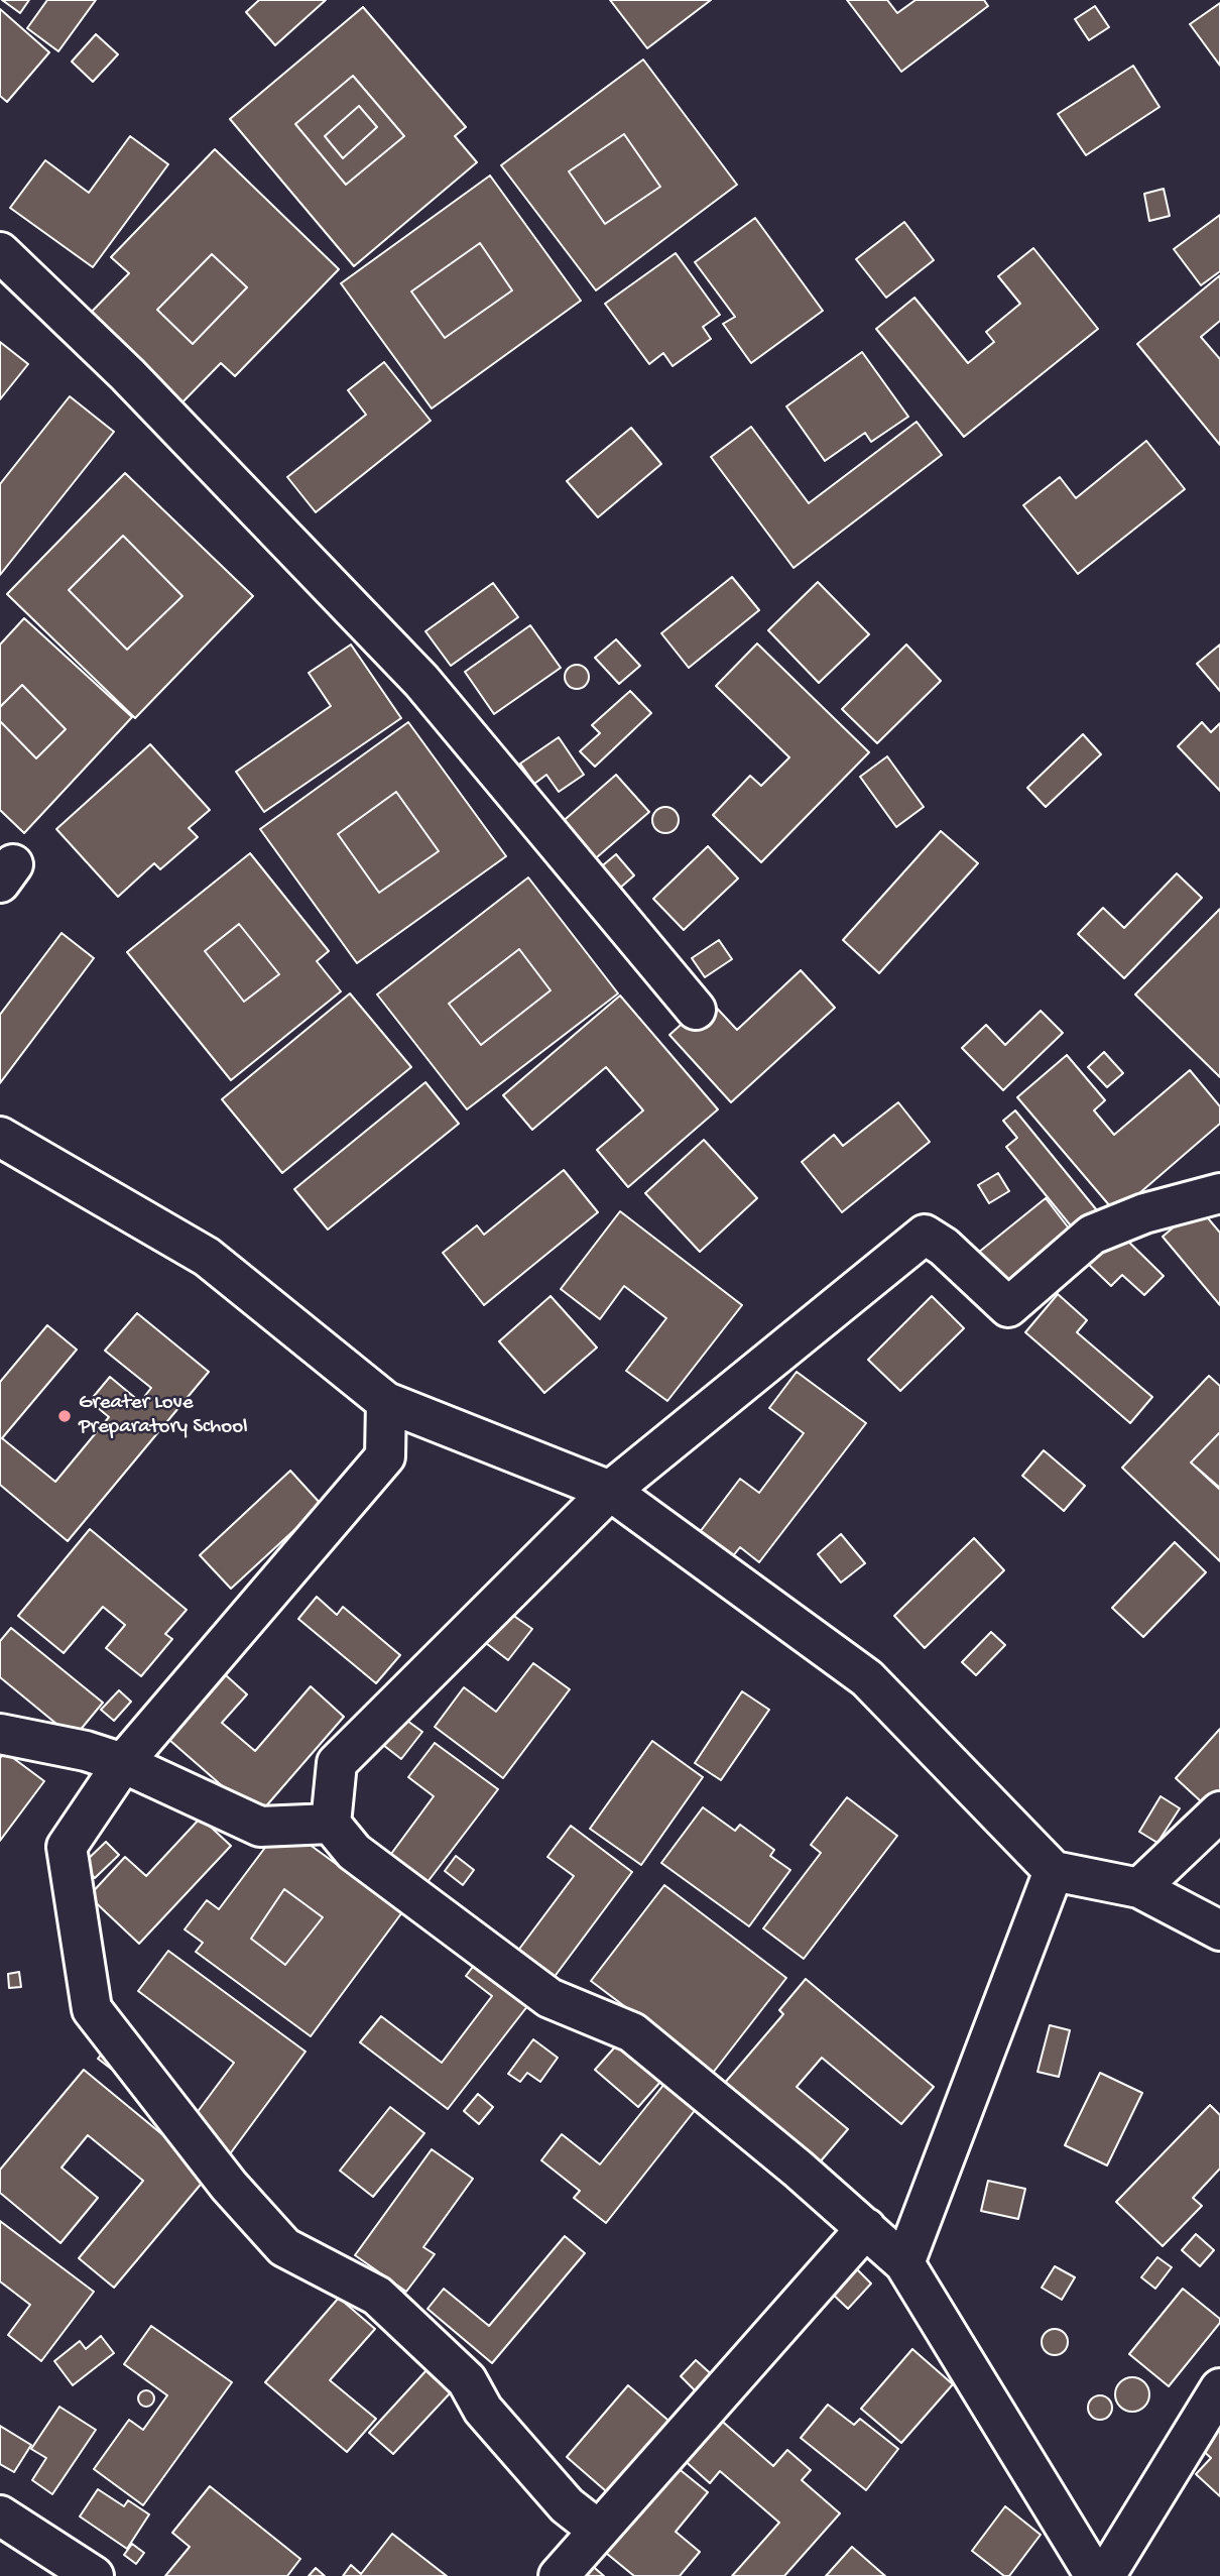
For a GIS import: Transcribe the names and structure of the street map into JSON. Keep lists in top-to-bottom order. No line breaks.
{"places":["Greater Love Preparatory School"]}
